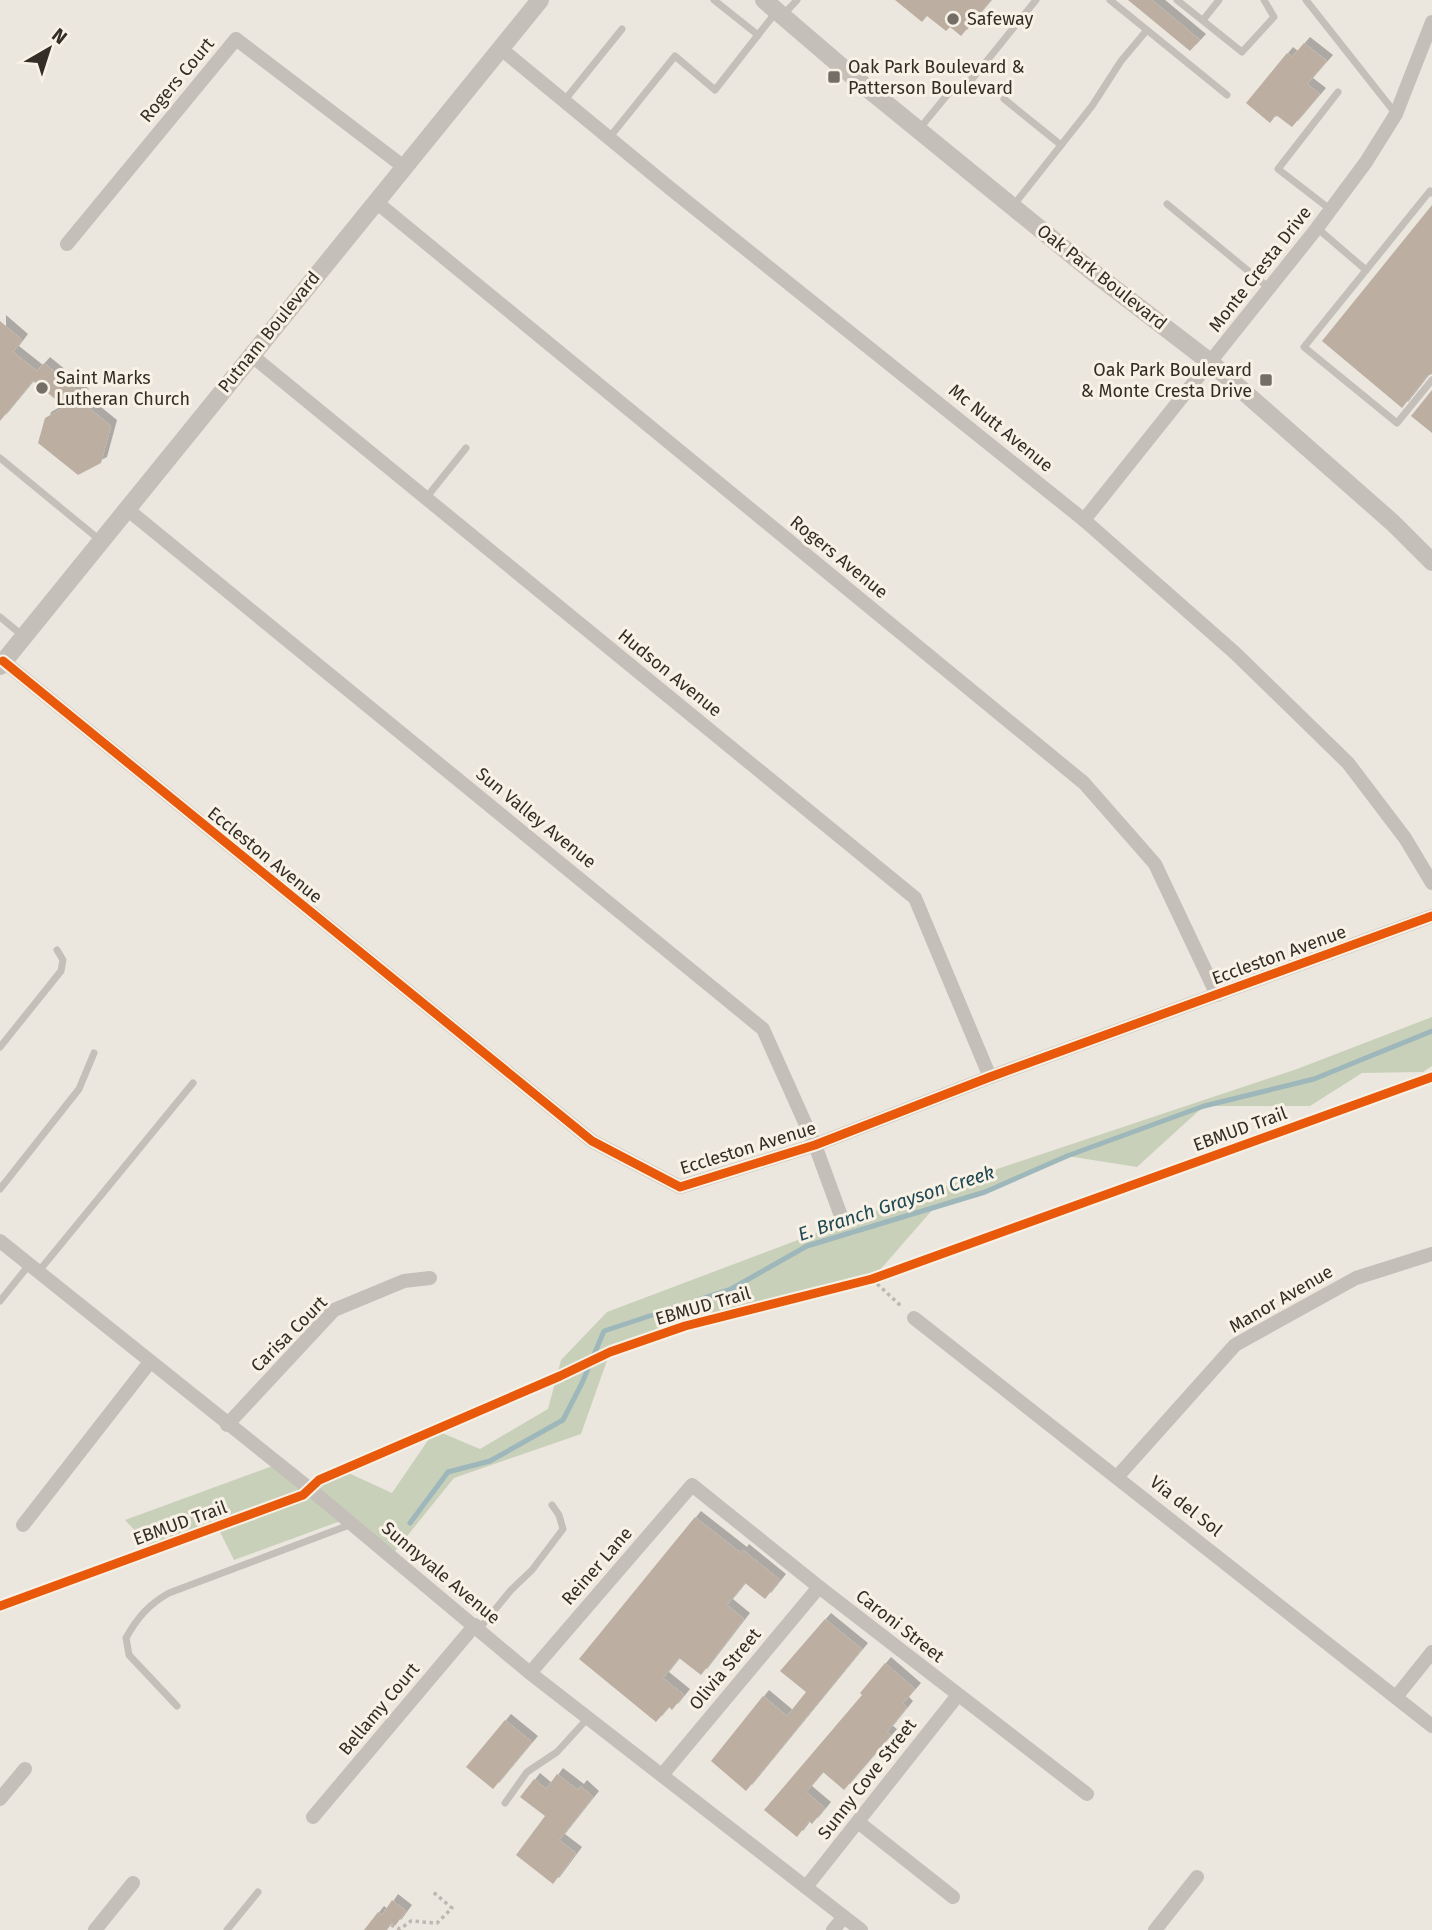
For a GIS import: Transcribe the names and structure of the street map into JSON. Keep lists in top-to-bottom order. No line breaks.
{"streets":{"street":["Rogers Court","Monte Cresta Drive","Oak Park Boulevard","Putnam Boulevard","Mc Nutt Avenue","Rogers Avenue","Hudson Avenue","Sun Valley Avenue","Eccleston Avenue","Manor Avenue","Carisa Court","Via del Sol","Reiner Lane","Sunnyvale Avenue","Caroni Street","Olivia Street","Bellamy Court","Sunny Cove Street"],"cycle path":["EBMUD Trail"]},"crossings":[["Rogers Court","Putnam Boulevard"],["Monte Cresta Drive","Oak Park Boulevard"],["Monte Cresta Drive","Mc Nutt Avenue"],["Putnam Boulevard","Mc Nutt Avenue"],["Putnam Boulevard","Rogers Avenue"],["Putnam Boulevard","Hudson Avenue"],["Putnam Boulevard","Sun Valley Avenue"],["Putnam Boulevard","Eccleston Avenue"],["Rogers Avenue","Eccleston Avenue"],["Hudson Avenue","Eccleston Avenue"],["Sun Valley Avenue","Eccleston Avenue"],["Manor Avenue","Via del Sol"],["Carisa Court","Sunnyvale Avenue"],["Reiner Lane","Sunnyvale Avenue"],["Reiner Lane","Caroni Street"],["Sunnyvale Avenue","Olivia Street"],["Sunnyvale Avenue","Bellamy Court"],["Sunnyvale Avenue","Sunny Cove Street"],["Caroni Street","Olivia Street"],["Caroni Street","Sunny Cove Street"]],"water":["E. Branch Grayson Creek"],"places":{"other":["Safeway","Saint Marks Lutheran Church"],"transit":["Oak Park Boulevard & Patterson Boulevard","Oak Park Boulevard & Monte Cresta Drive"]},"north":"top right"}
